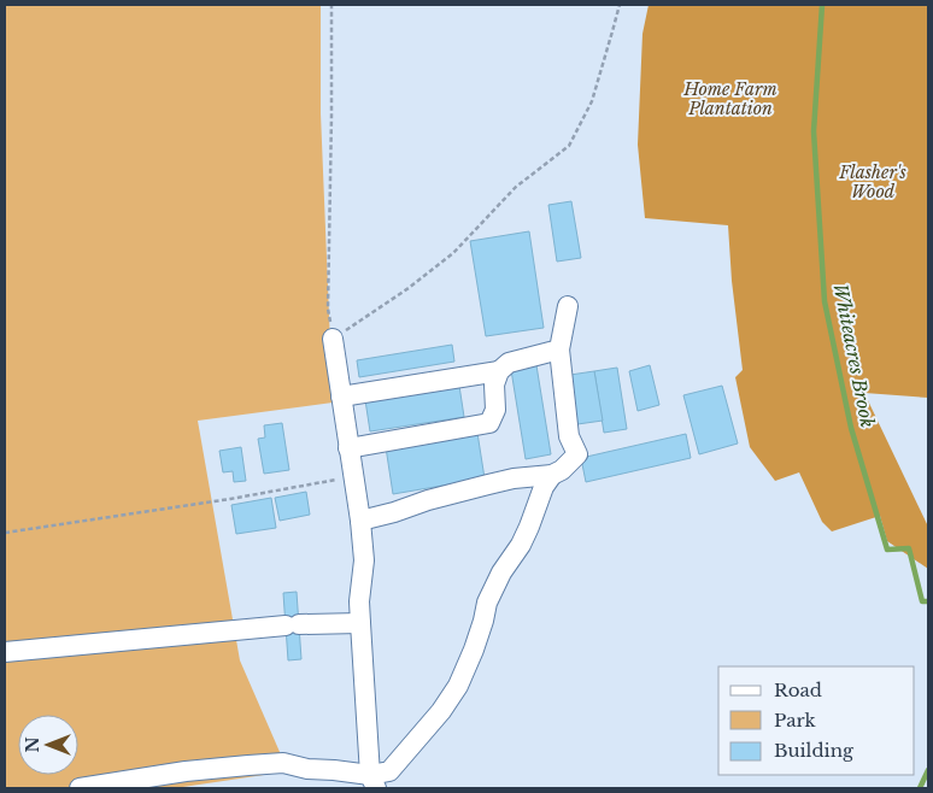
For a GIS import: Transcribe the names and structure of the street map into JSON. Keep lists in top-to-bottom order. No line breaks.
{"water":["Whiteacres Brook"],"parks":["Home Farm Plantation","Flasher's Wood"],"legend":["Road","Park","Building"],"north":"left"}
